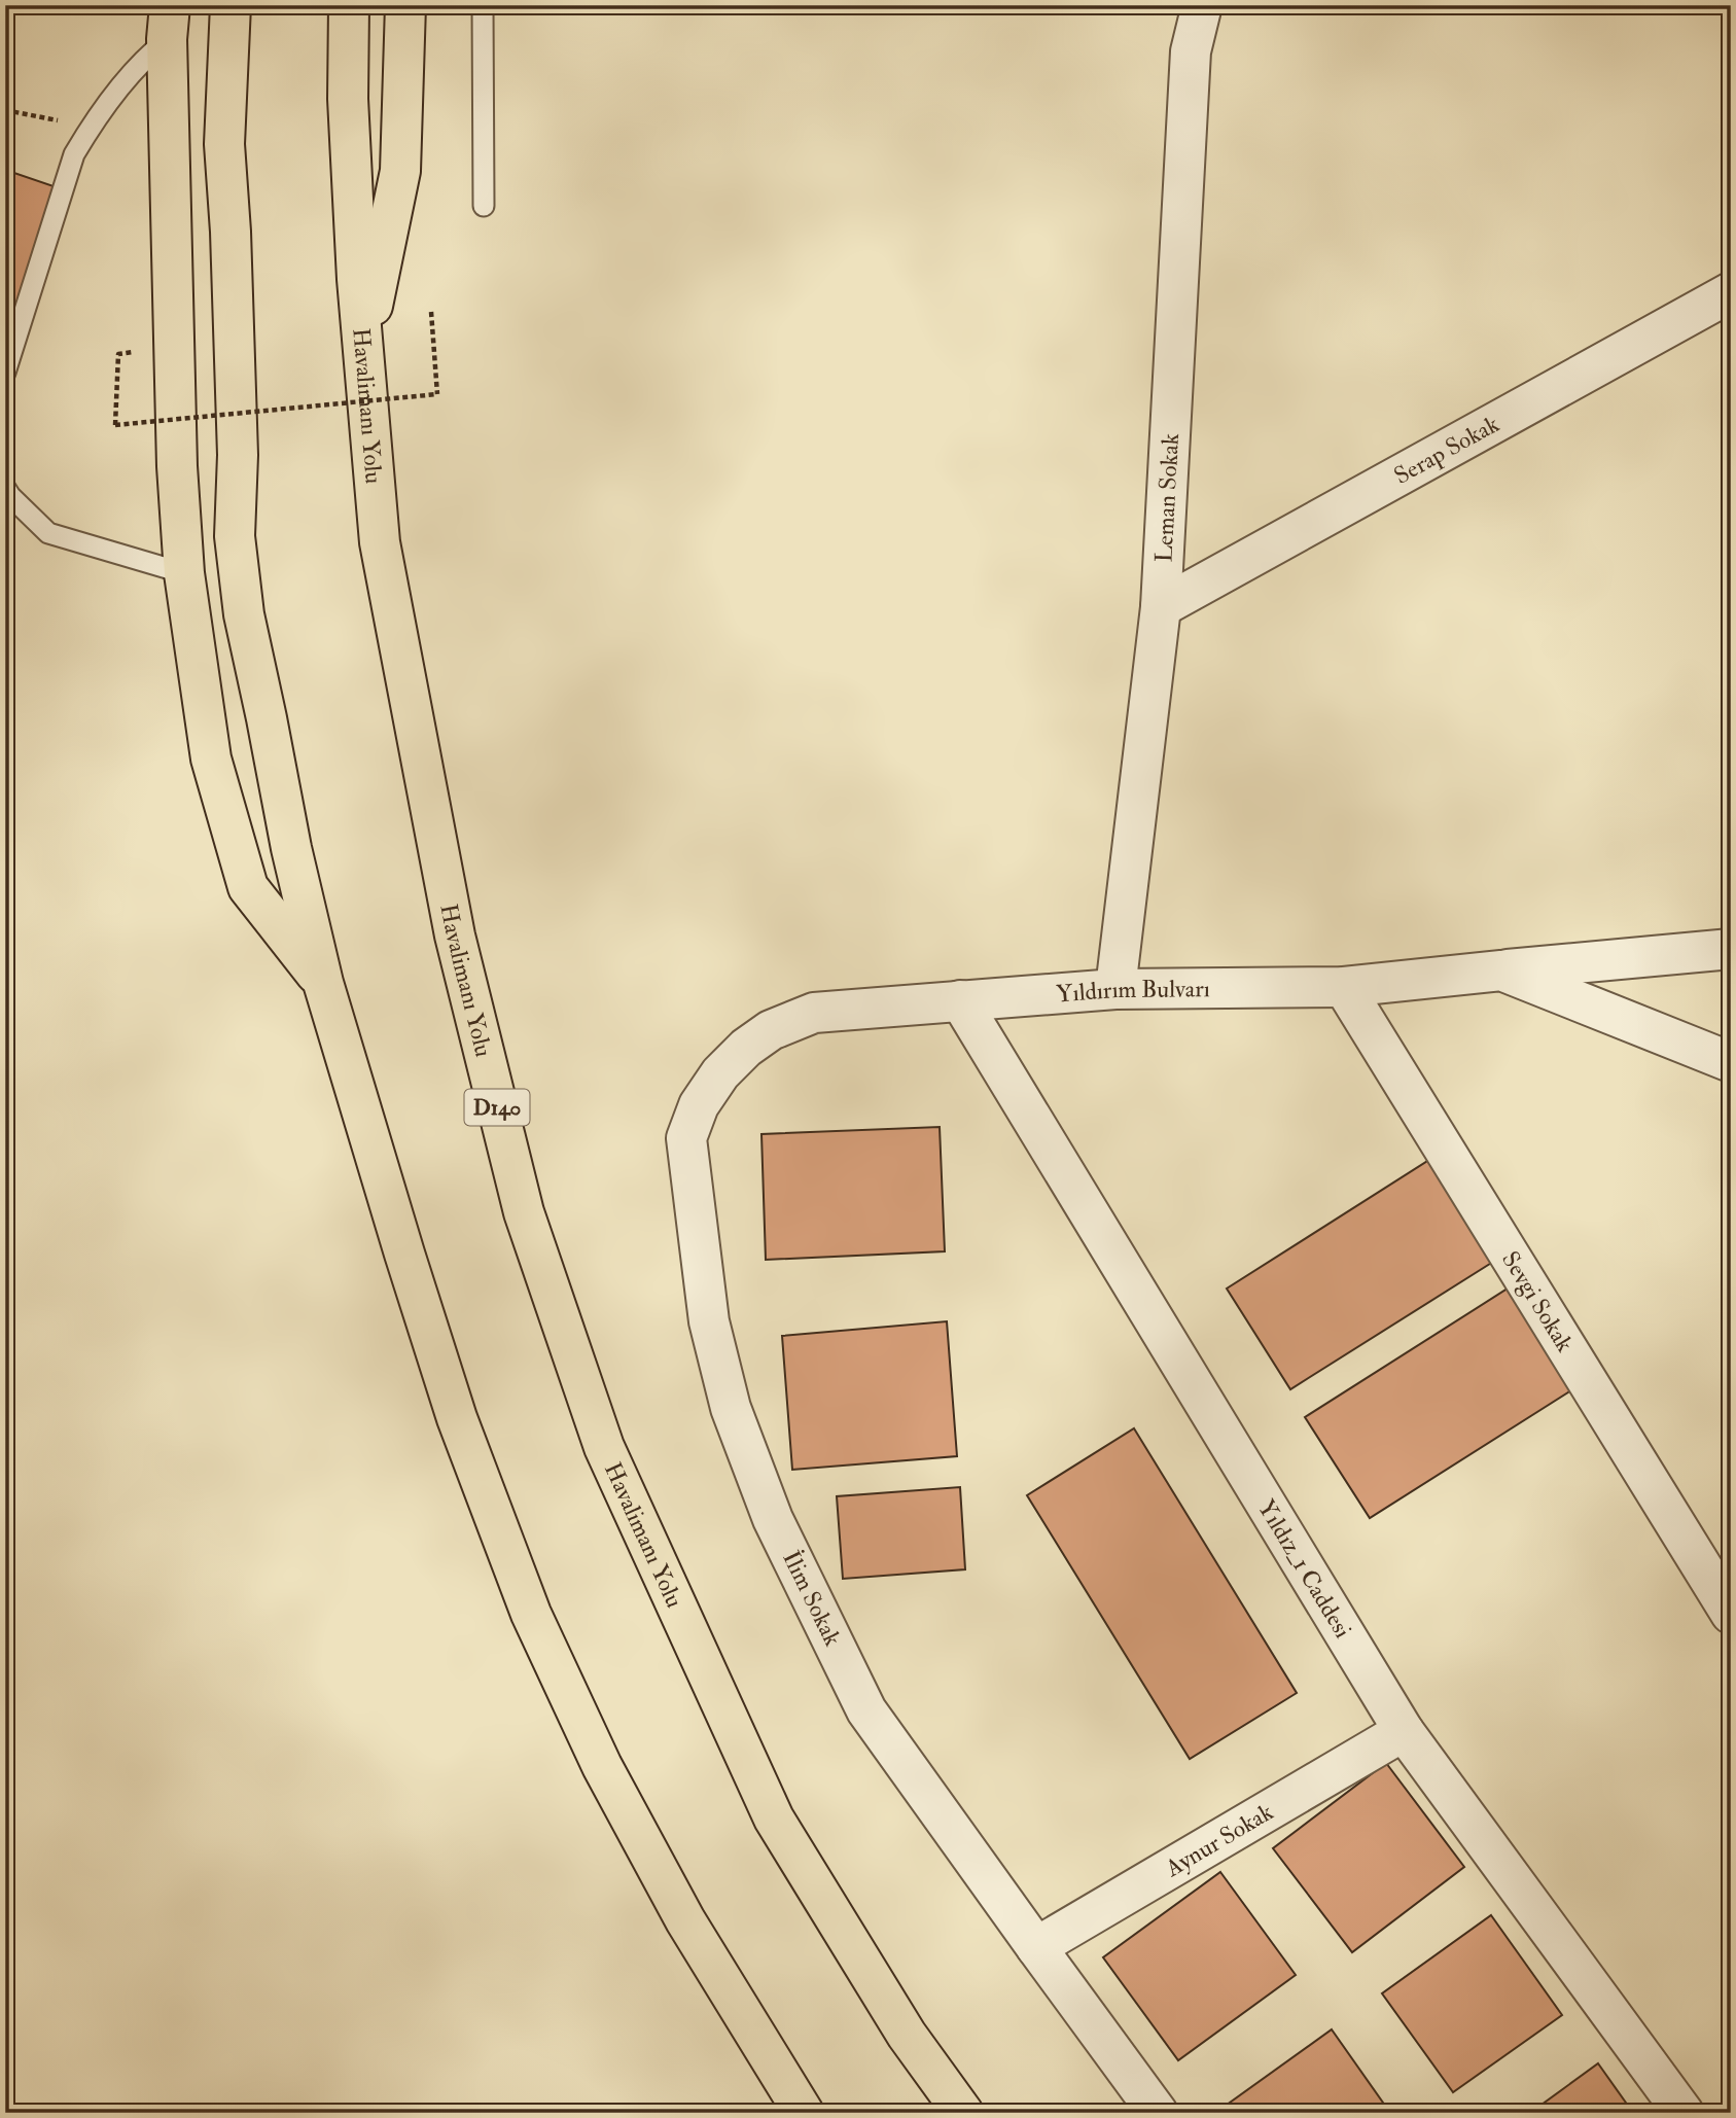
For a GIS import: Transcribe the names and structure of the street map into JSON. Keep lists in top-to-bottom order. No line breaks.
{"streets":{"highway":["Havalimanı Yolu","D140"],"street":["Serap Sokak","Leman Sokak","Yıldırım Bulvarı","Sevgi Sokak","Yıldız_1 Caddesi","İlim Sokak","Aynur Sokak"]},"crossings":[["Serap Sokak","Leman Sokak"],["Leman Sokak","Yıldırım Bulvarı"],["Yıldırım Bulvarı","Sevgi Sokak"],["Yıldırım Bulvarı","Yıldız_1 Caddesi"],["Yıldırım Bulvarı","İlim Sokak"],["Yıldız_1 Caddesi","Aynur Sokak"],["İlim Sokak","Aynur Sokak"]]}
